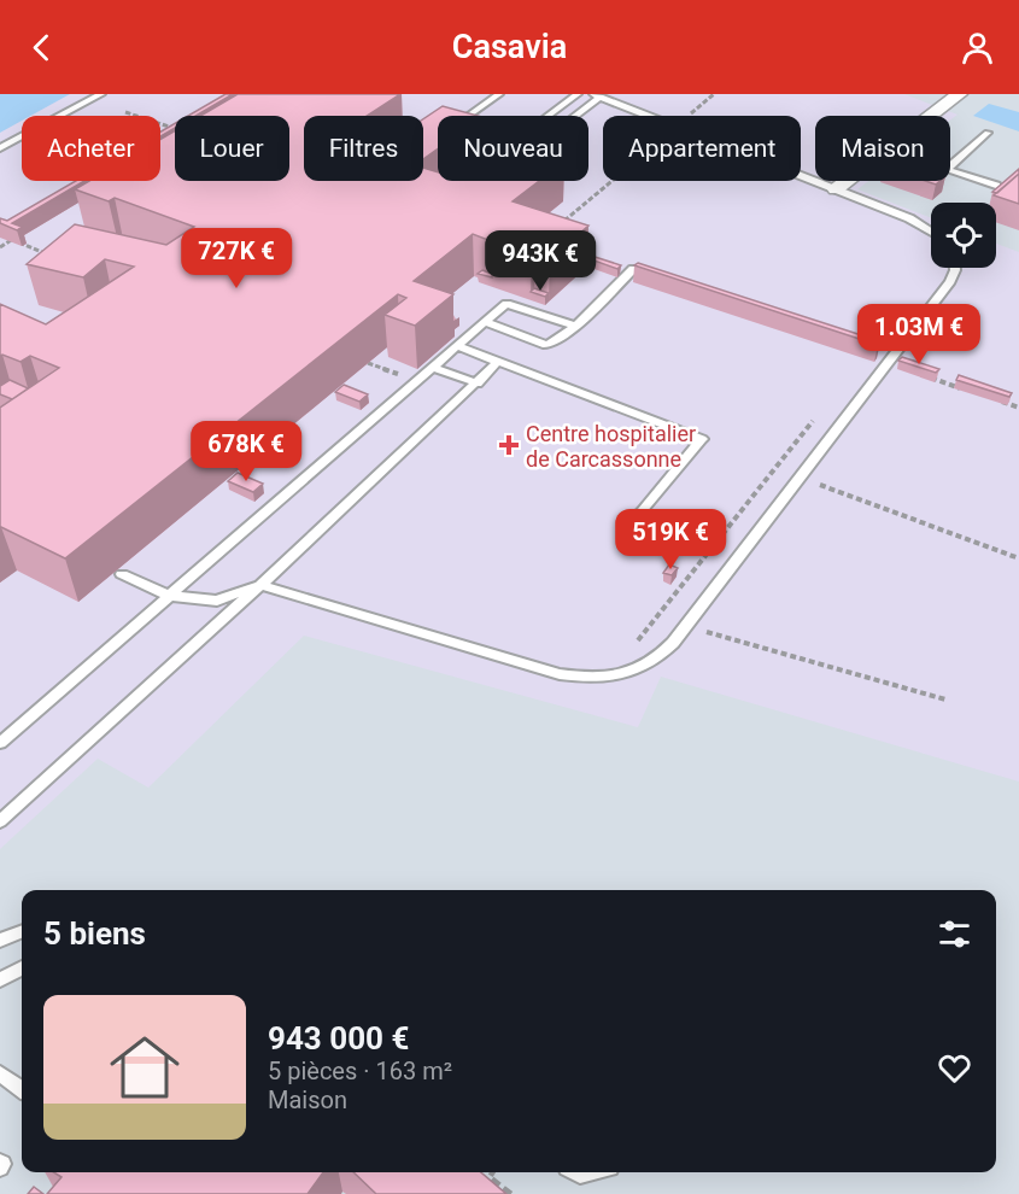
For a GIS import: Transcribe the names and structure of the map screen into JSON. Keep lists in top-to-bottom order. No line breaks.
{"places":{"health":["Centre hospitalier de Carcassonne"]},"page":{"header":"Casavia","chip":["Acheter","Louer","Filtres","Nouveau","Appartement","Maison"],"price":["727K €","943K €","1.03M €","678K €","519K €"],"heading":"5 biens","list":[{"name":"943 000 €","note":"5 pièces · 163 m² · Maison"}]}}
